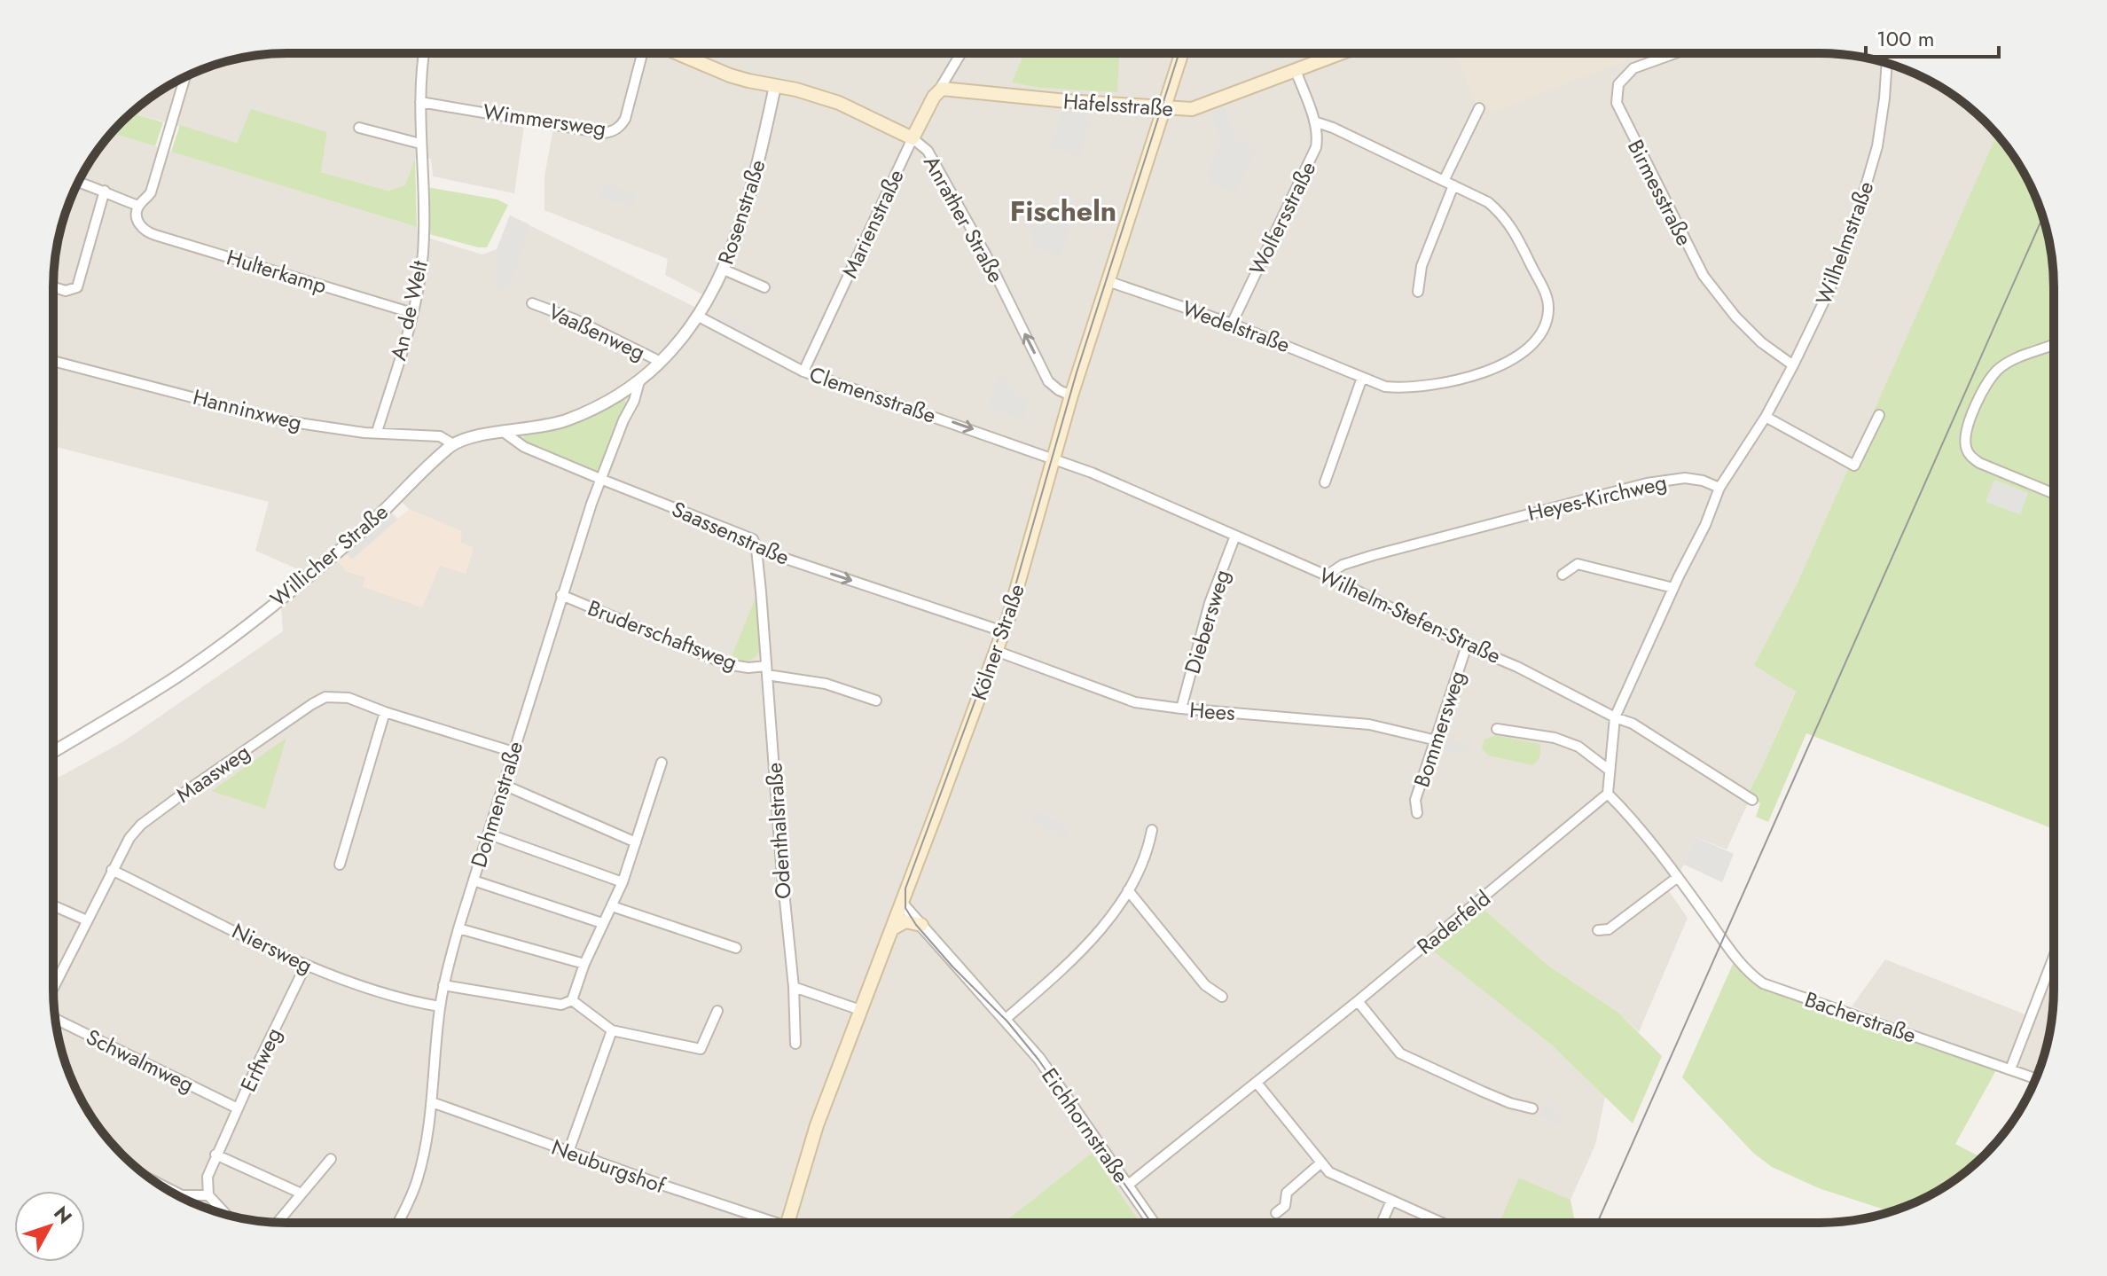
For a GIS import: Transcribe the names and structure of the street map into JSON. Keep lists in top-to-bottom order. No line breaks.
{"streets":{"main road":["Hafelsstraße","Anrather Straße","Marienstraße","Kölner Straße"],"street":["Wimmersweg","Birmesstraße","Rosenstraße","Wolfersstraße","Wilhelmstraße","Hulterkamp","An de Welt","Wedelstraße","Vaaßenweg","Clemensstraße","Hanninxweg","Heyes-Kirchweg","Saassenstraße","Willicher Straße","Wilhelm-Stefen-Straße","Diebersweg","Bruderschaftsweg","Hees","Bommersweg","Maasweg","Dohmenstraße","Odenthalstraße","Raderfeld","Niersweg","Bacherstraße","Erftweg","Schwalmweg","Eichhornstraße","Neuburgshof"]},"crossings":[["Hafelsstraße","Wolfersstraße"],["Hafelsstraße","Marienstraße"],["Hafelsstraße","Kölner Straße"],["Wimmersweg","An de Welt"],["Birmesstraße","Wilhelmstraße"],["Rosenstraße","Anrather Straße"],["Rosenstraße","Vaaßenweg"],["Rosenstraße","Clemensstraße"],["Rosenstraße","Willicher Straße"],["Rosenstraße","Dohmenstraße"],["Wolfersstraße","Wedelstraße"],["Anrather Straße","Marienstraße"],["Anrather Straße","Kölner Straße"],["Marienstraße","Clemensstraße"],["Hulterkamp","An de Welt"],["An de Welt","Hanninxweg"],["Wedelstraße","Kölner Straße"],["Clemensstraße","Wilhelm-Stefen-Straße"],["Clemensstraße","Kölner Straße"],["Hanninxweg","Willicher Straße"],["Heyes-Kirchweg","Wilhelm-Stefen-Straße"],["Saassenstraße","Willicher Straße"],["Saassenstraße","Kölner Straße"],["Saassenstraße","Dohmenstraße"],["Saassenstraße","Odenthalstraße"],["Wilhelm-Stefen-Straße","Diebersweg"],["Wilhelm-Stefen-Straße","Kölner Straße"],["Wilhelm-Stefen-Straße","Bommersweg"],["Diebersweg","Hees"],["Bruderschaftsweg","Dohmenstraße"],["Bruderschaftsweg","Odenthalstraße"],["Kölner Straße","Hees"],["Kölner Straße","Eichhornstraße"],["Hees","Bommersweg"],["Maasweg","Dohmenstraße"],["Maasweg","Niersweg"],["Dohmenstraße","Niersweg"],["Dohmenstraße","Neuburgshof"],["Raderfeld","Eichhornstraße"],["Niersweg","Erftweg"],["Erftweg","Schwalmweg"]],"one_way":["Anrather Straße","Clemensstraße","Saassenstraße"],"districts":["Fischeln"],"scale_bar":"100 m","north":"top right"}
